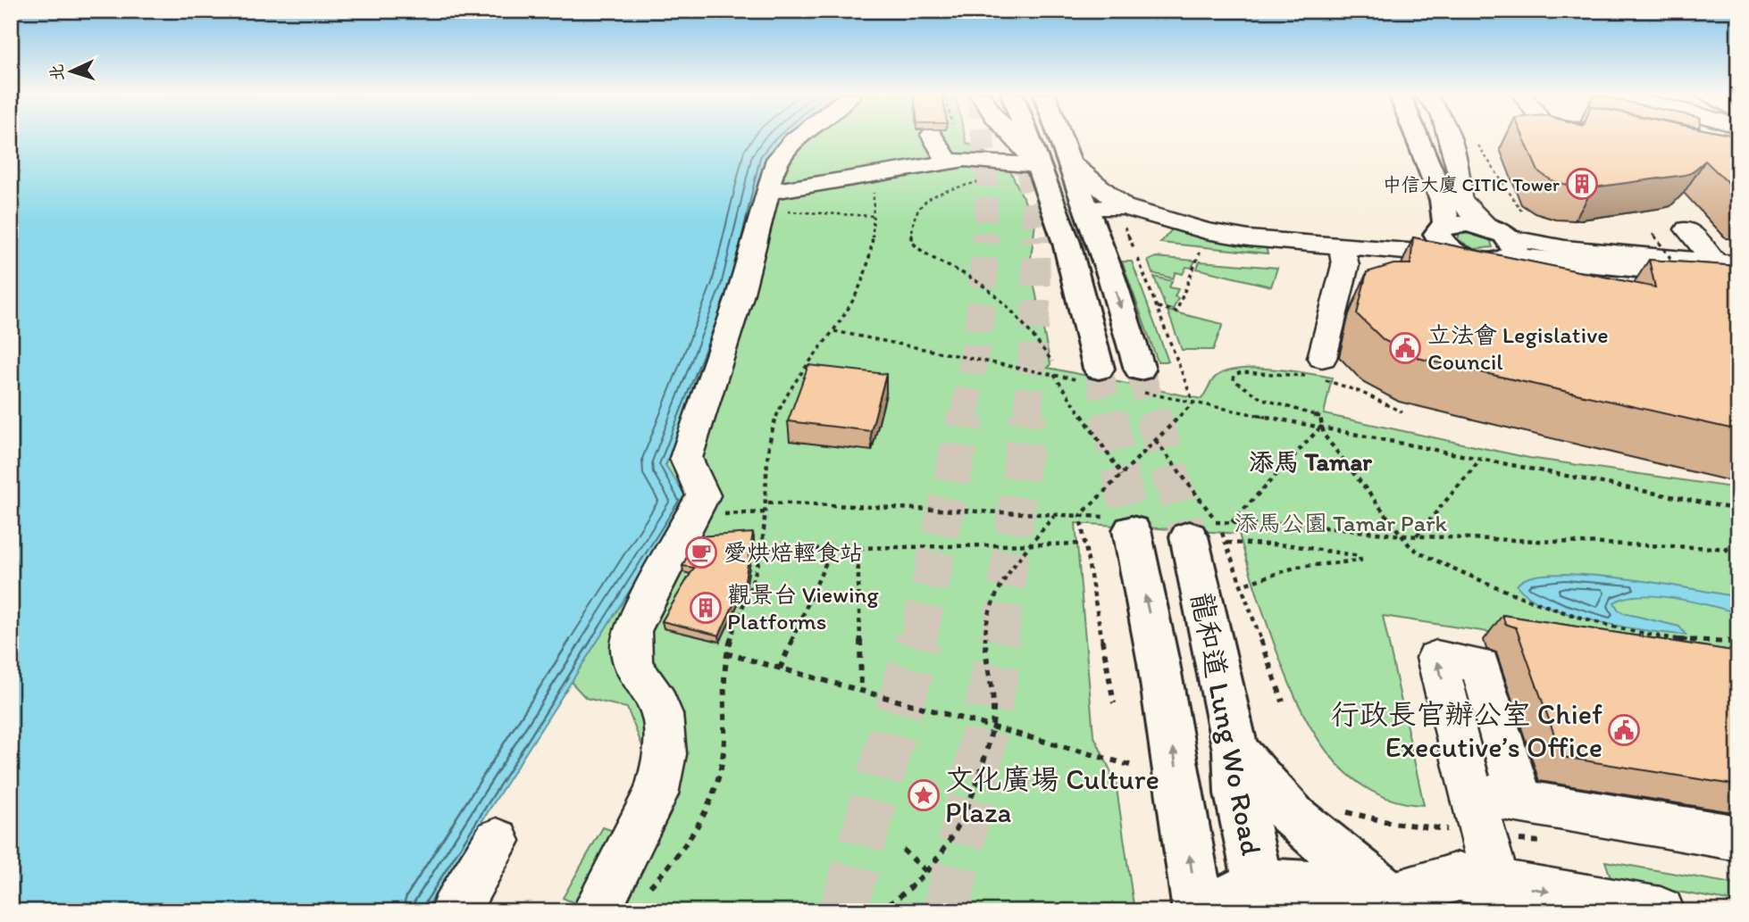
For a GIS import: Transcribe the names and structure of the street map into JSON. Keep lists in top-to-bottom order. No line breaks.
{"streets":{"main road":["龍和道 Lung Wo Road"]},"districts":["添馬 Tamar"],"parks":["添馬公園 Tamar Park"],"places":{"building":["中信大廈 CITIC Tower","觀景台 Viewing Platforms"],"public building":["立法會 Legislative Council","行政長官辦公室 Chief Executive’s Office"],"cafe":["愛烘焙輕食站"],"place":["文化廣場 Culture Plaza"]},"north":"left"}
